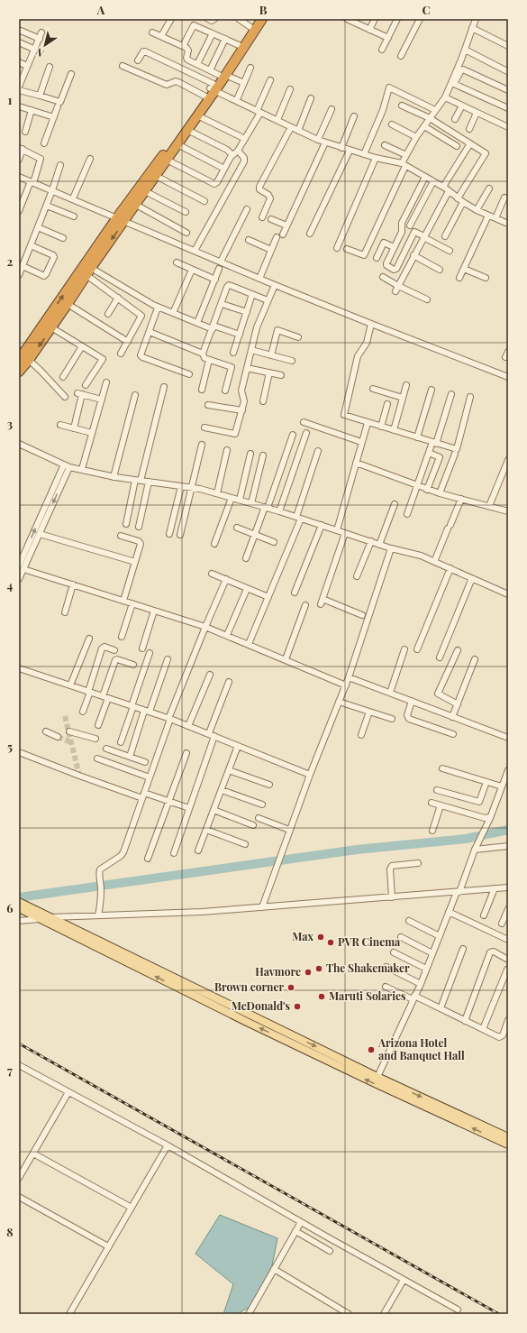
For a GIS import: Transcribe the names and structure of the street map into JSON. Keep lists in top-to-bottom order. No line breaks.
{"places":["Max","PVR Cinema","The Shakemaker","Havmore","Brown corner","Maruti Solaries","McDonald's","Arizona Hotel and Banquet Hall"],"north":"bottom left","grid":{"columns":["A","B","C"],"rows":["1","2","3","4","5","6","7","8"]}}
